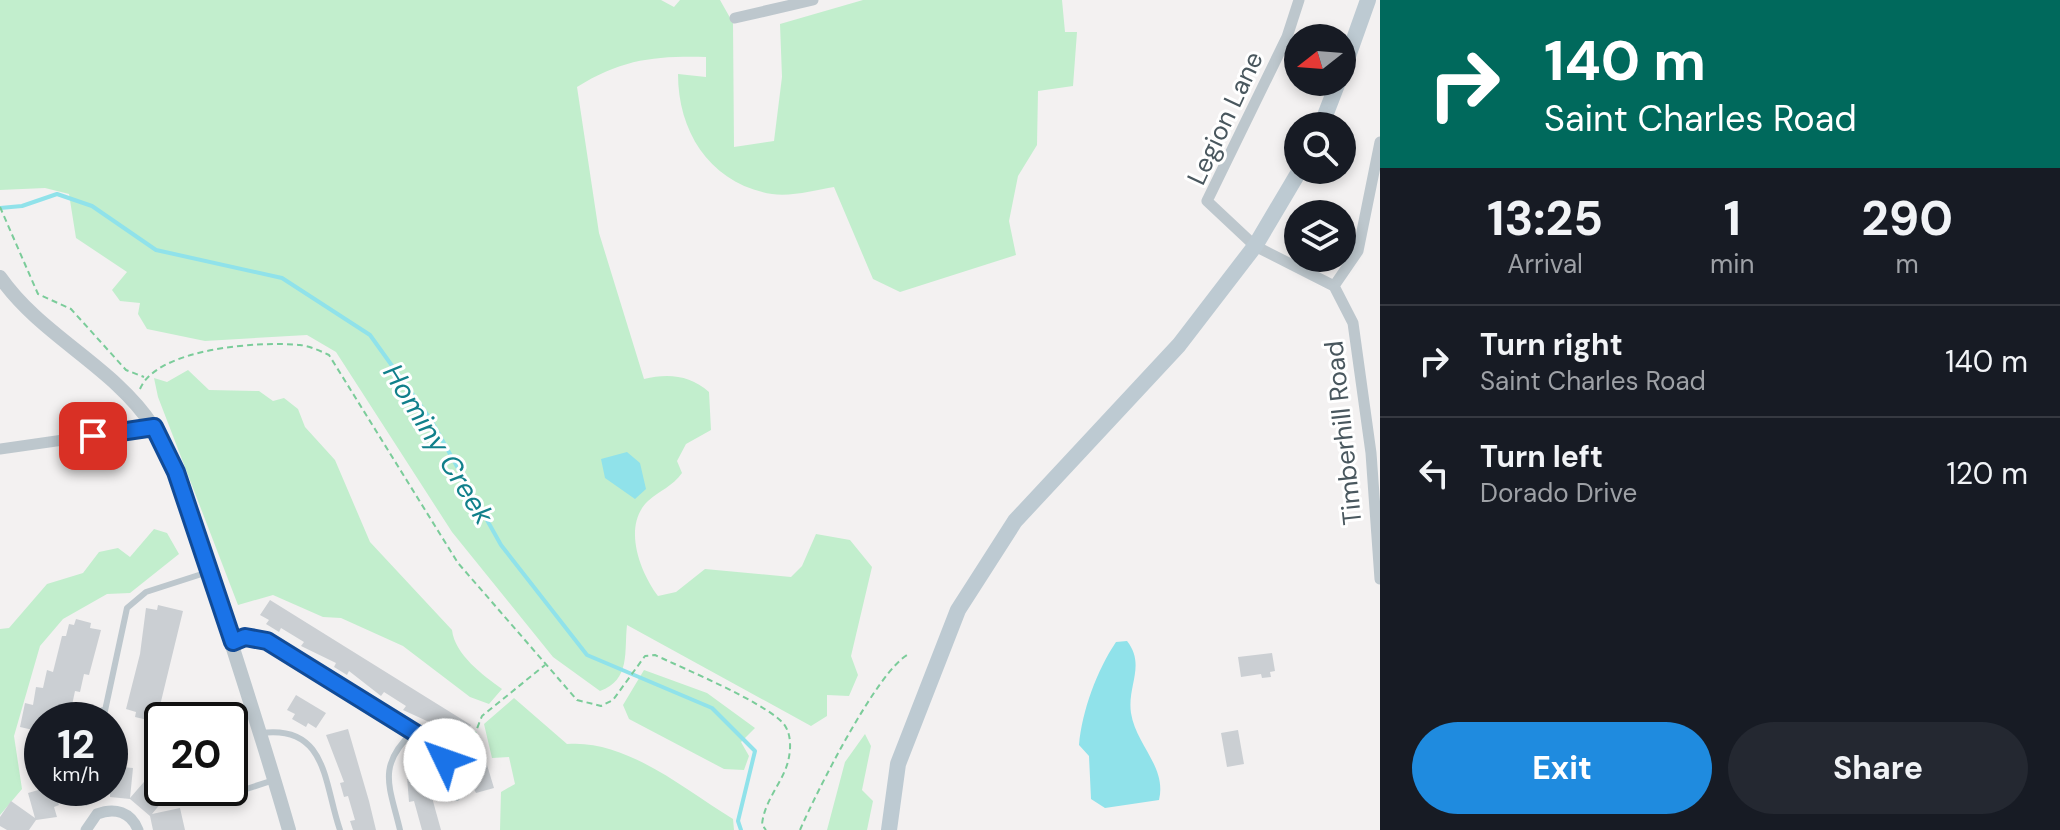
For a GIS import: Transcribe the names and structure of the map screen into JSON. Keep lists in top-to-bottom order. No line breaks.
{"streets":{"street":["Legion Lane","Timberhill Road"]},"crossings":[["Legion Lane","Timberhill Road"]],"water":["Hominy Creek"],"north":"left","page":{"turn":["140 m","Saint Charles Road"],"eta":["13:25","Arrival","1","min","290","m"],"list":[{"name":"Turn right","note":"Saint Charles Road","value":"140 m"},{"name":"Turn left","note":"Dorado Drive","value":"120 m"}],"speed":"12 km/h","limit":"20","buttons":["Exit","Share"]}}
